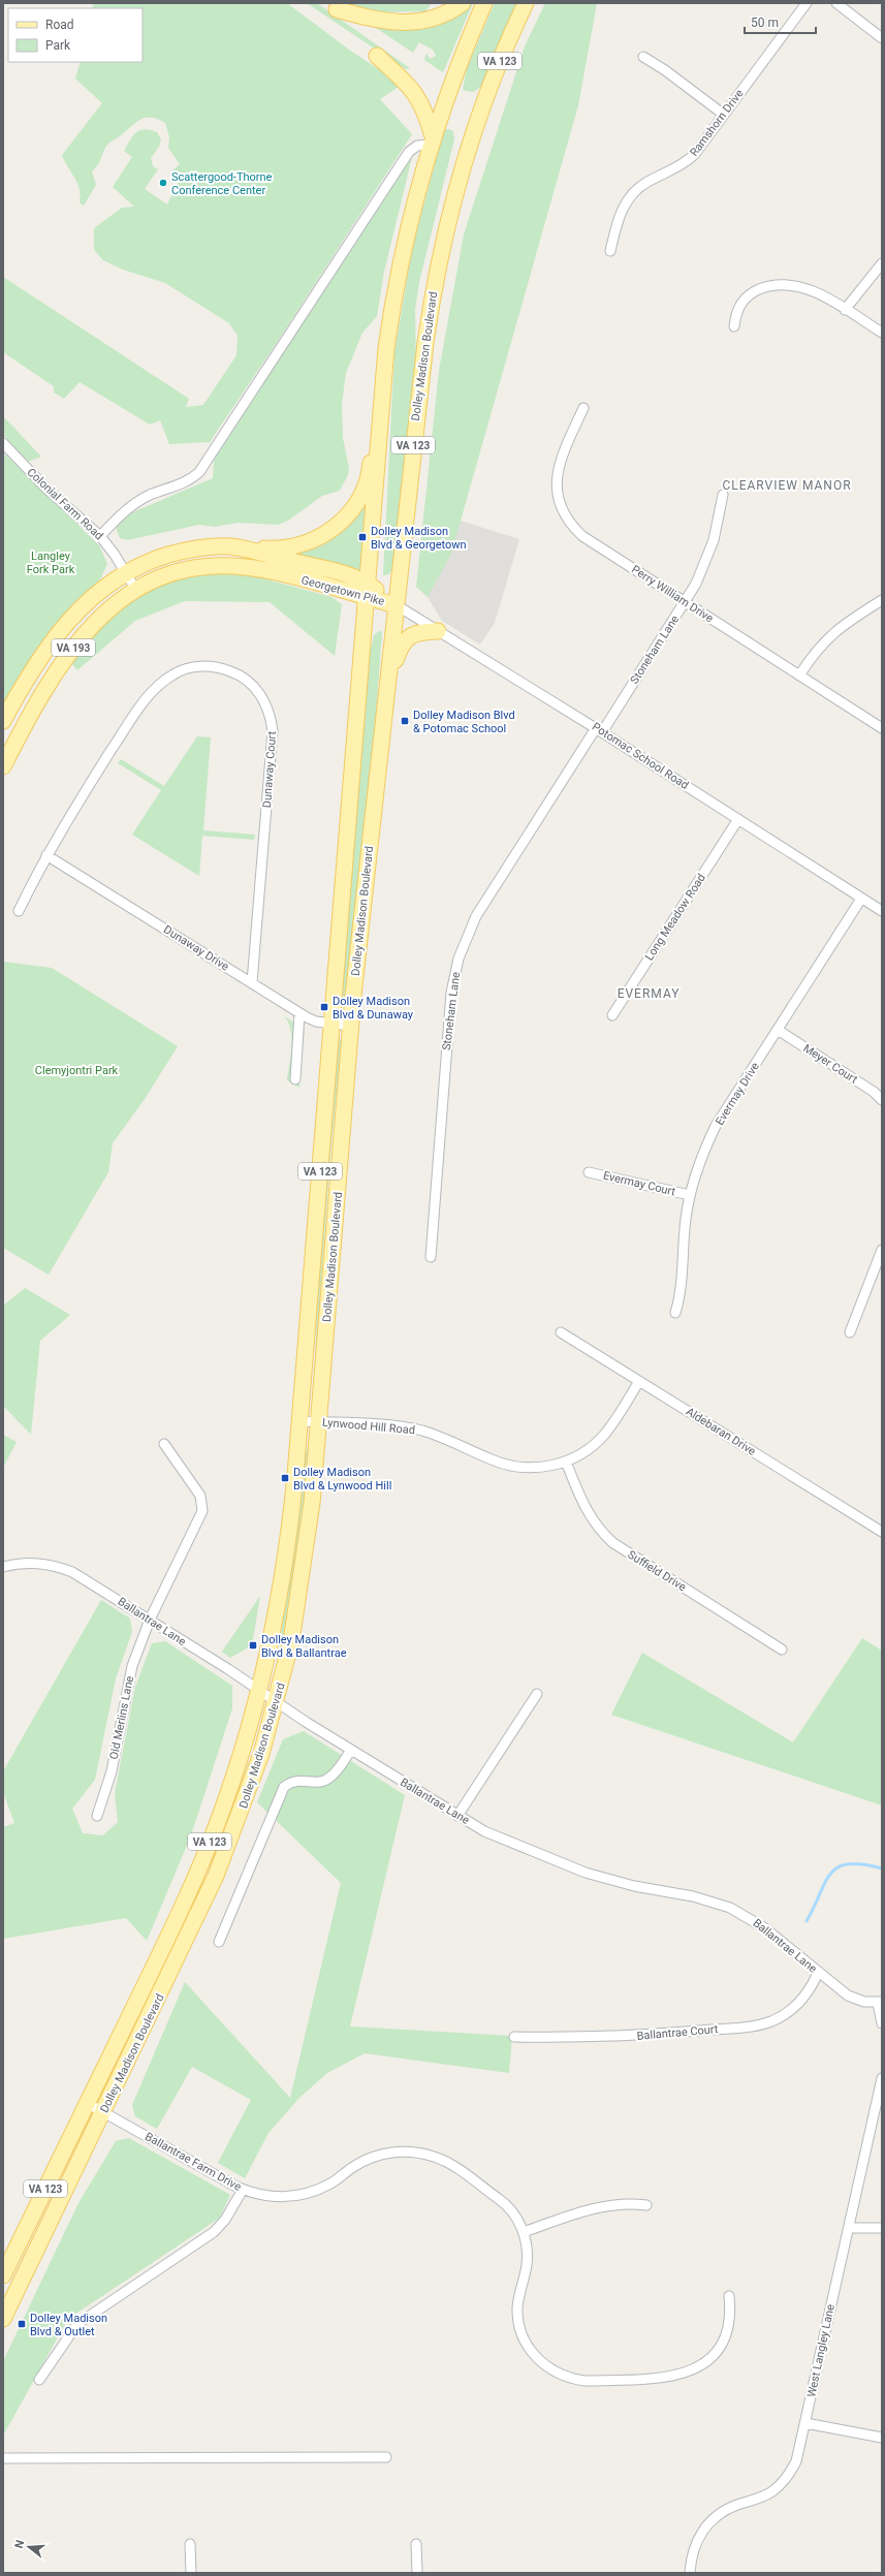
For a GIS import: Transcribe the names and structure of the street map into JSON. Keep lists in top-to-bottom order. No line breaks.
{"streets":{"main road":["VA 123","Dolley Madison Boulevard","Georgetown Pike","VA 193"],"street":["Ramshorn Drive","Colonial Farm Road","Perry William Drive","Stoneham Lane","Potomac School Road","Dunaway Court","Long Meadow Road","Dunaway Drive","Meyer Court","Evermay Drive","Evermay Court","Lynwood Hill Road","Aldebaran Drive","Suffield Drive","Ballantrae Lane","Old Merlins Lane","Ballantrae Court","Ballantrae Farm Drive","West Langley Lane"]},"crossings":[["Dolley Madison Boulevard","Georgetown Pike"],["Dolley Madison Boulevard","Potomac School Road"],["Dolley Madison Boulevard","Dunaway Drive"],["Dolley Madison Boulevard","Lynwood Hill Road"],["Dolley Madison Boulevard","Ballantrae Lane"],["Dolley Madison Boulevard","Ballantrae Farm Drive"],["Colonial Farm Road","Georgetown Pike"],["Georgetown Pike","Potomac School Road"],["Perry William Drive","Stoneham Lane"],["Stoneham Lane","Potomac School Road"],["Potomac School Road","Long Meadow Road"],["Potomac School Road","Evermay Drive"],["Dunaway Court","Dunaway Drive"],["Meyer Court","Evermay Drive"],["Evermay Drive","Evermay Court"],["Lynwood Hill Road","Aldebaran Drive"],["Lynwood Hill Road","Suffield Drive"],["Ballantrae Lane","Old Merlins Lane"],["Ballantrae Lane","Ballantrae Court"]],"districts":["CLEARVIEW MANOR","EVERMAY"],"parks":["Langley Fork Park","Clemyjontri Park"],"places":{"other":["Scattergood-Thorne Conference Center"],"transit":["Dolley Madison Blvd & Georgetown","Dolley Madison Blvd & Potomac School","Dolley Madison Blvd & Dunaway","Dolley Madison Blvd & Lynwood Hill","Dolley Madison Blvd & Ballantrae","Dolley Madison Blvd & Outlet"]},"legend":["Road","Park"],"scale_bar":"50 m","north":"left"}
